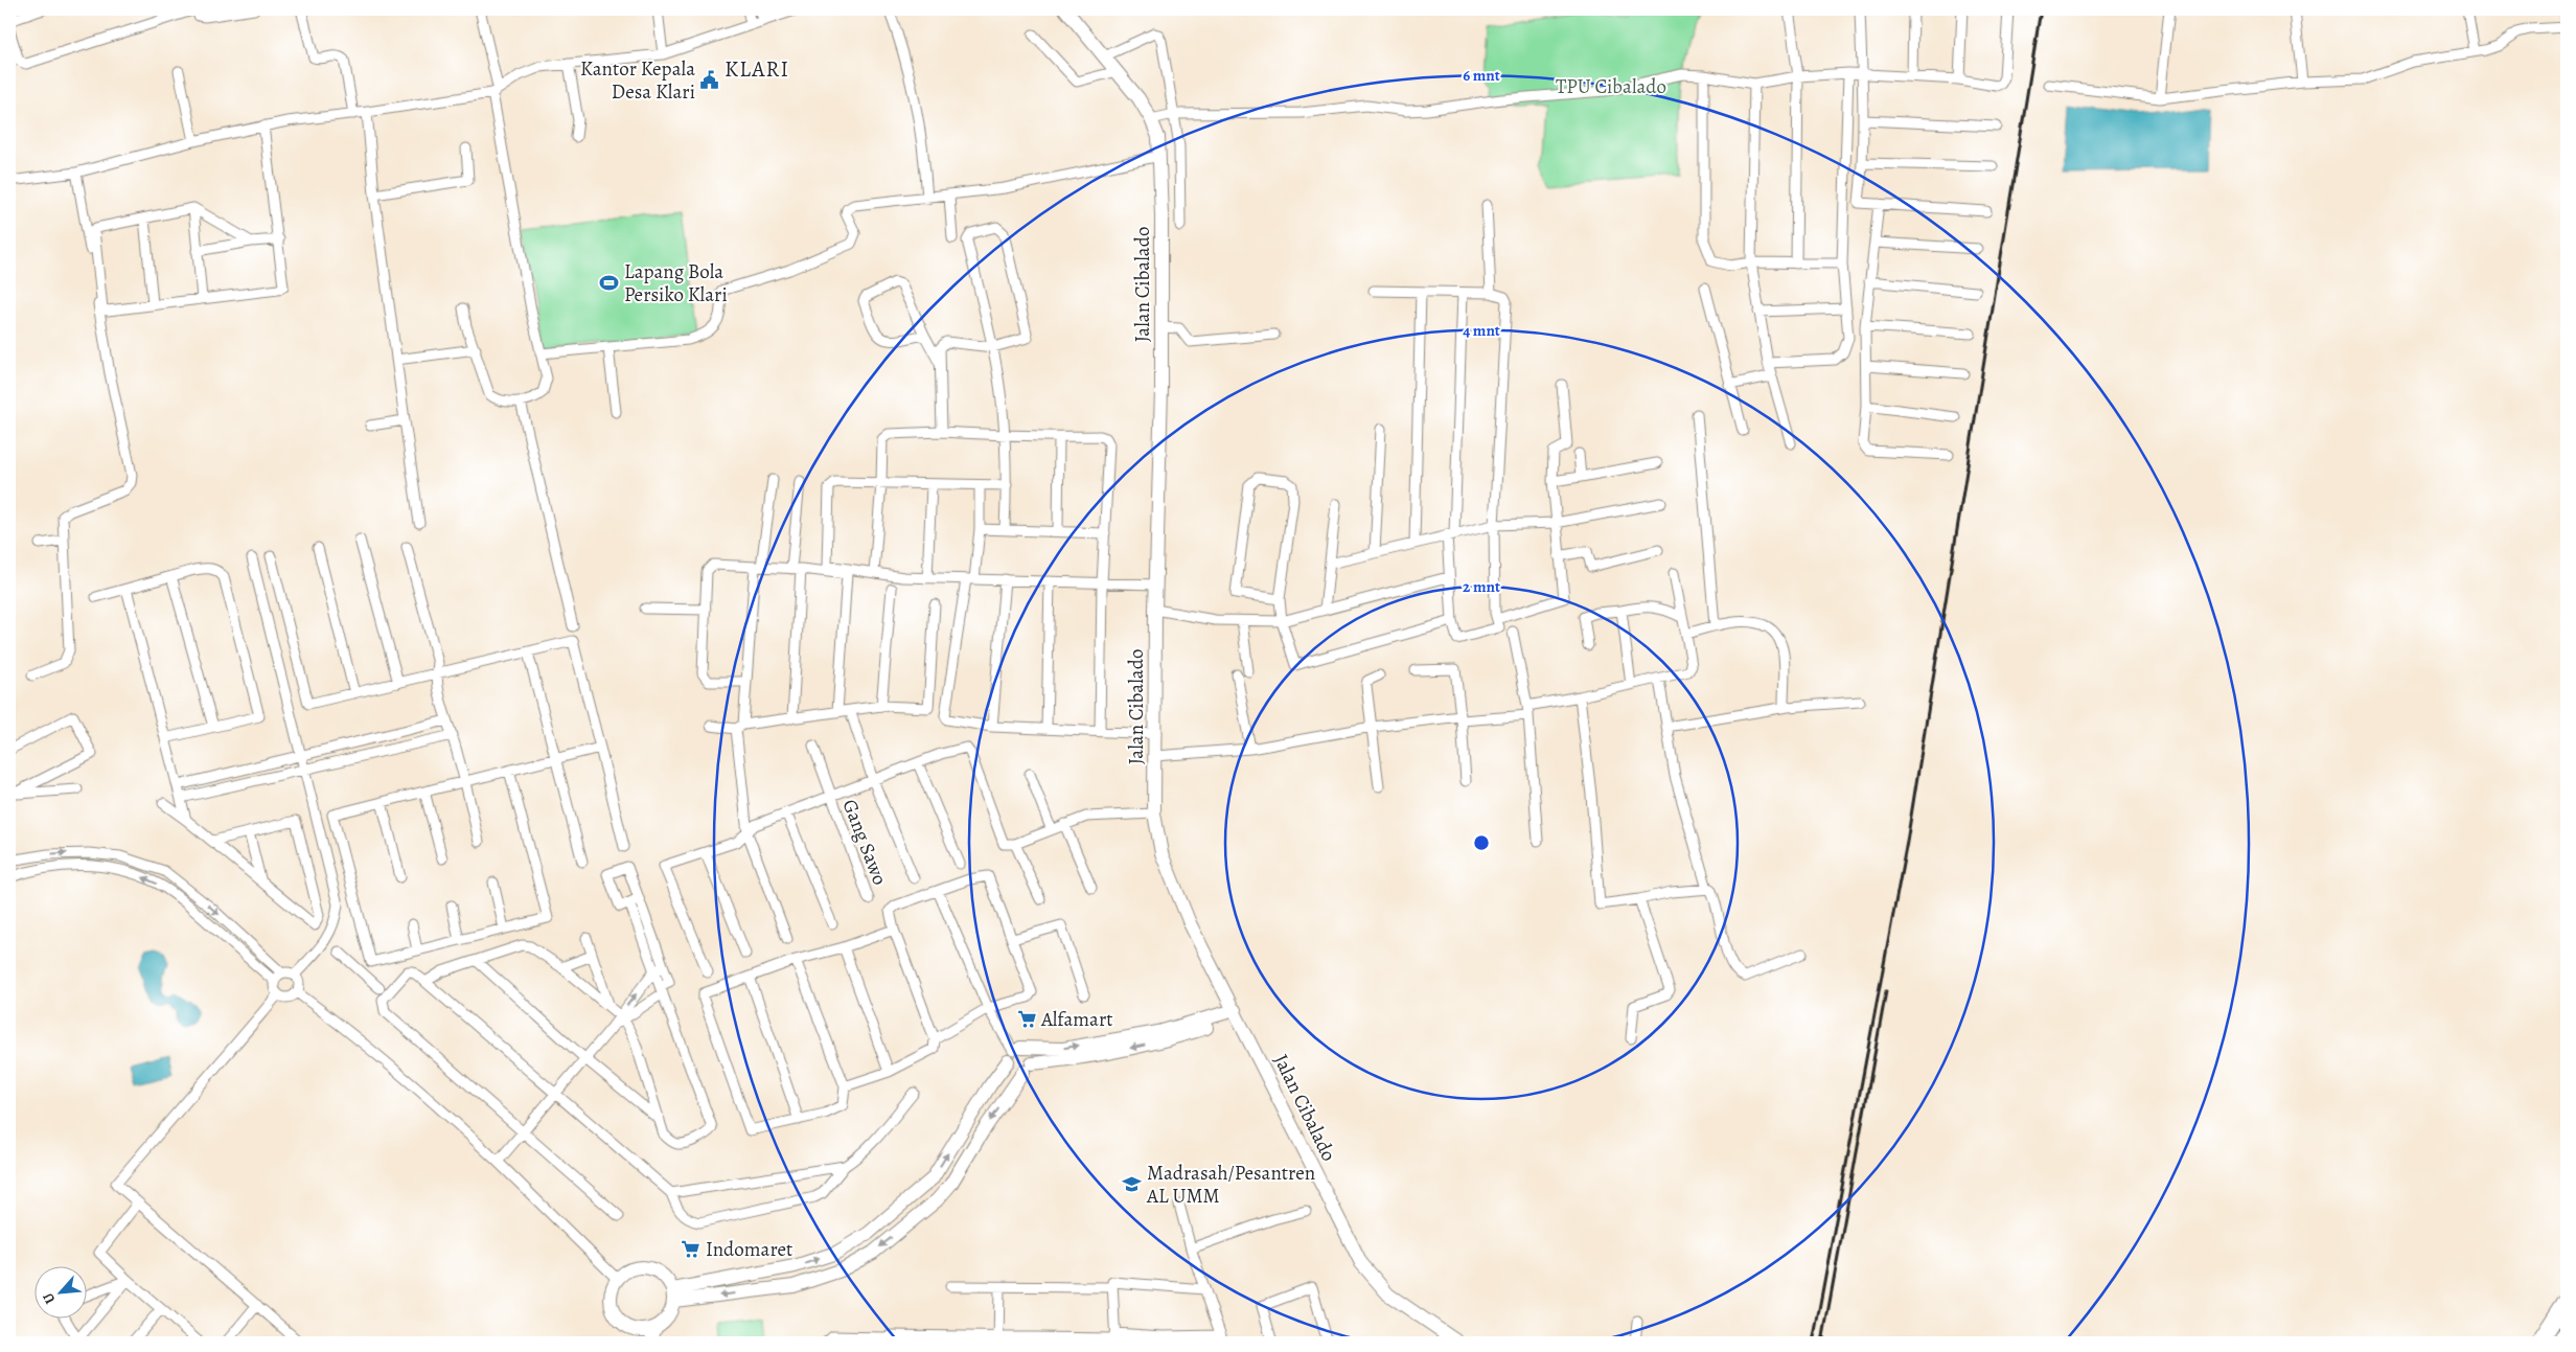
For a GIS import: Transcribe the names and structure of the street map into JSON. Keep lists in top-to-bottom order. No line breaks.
{"streets":{"street":["Jalan Cibalado","Gang Sawo"]},"districts":["KLARI"],"parks":["TPU Cibalado"],"places":{"public building":["Kantor Kepala Desa Klari"],"sports":["Lapang Bola Persiko Klari"],"supermarket":["Alfamart","Indomaret"],"school or university":["Madrasah/Pesantren AL UMM"]},"north":"bottom left","rings":["6 mnt","4 mnt","2 mnt"]}
